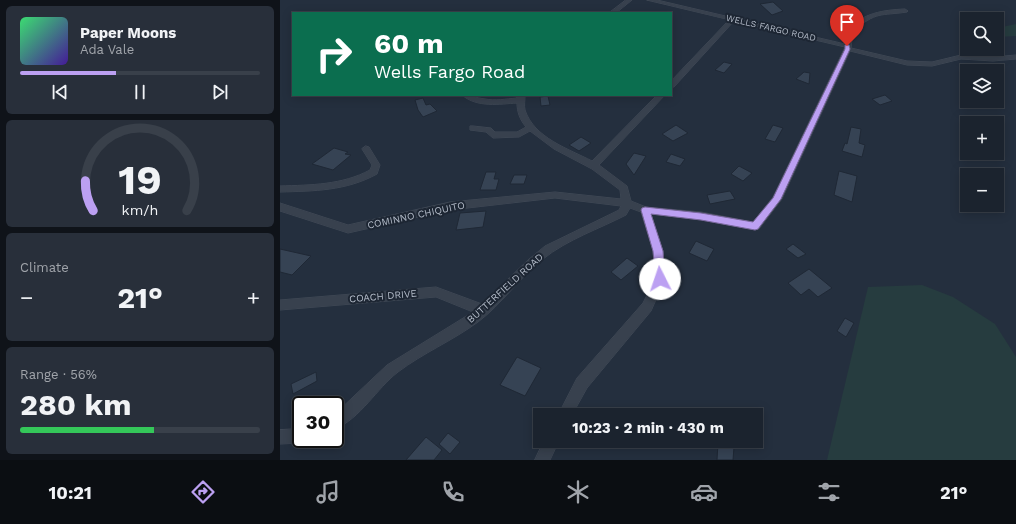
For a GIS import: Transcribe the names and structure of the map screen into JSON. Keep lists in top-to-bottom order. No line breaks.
{"streets":{"street":["WELLS FARGO ROAD","COMINNO CHIQUITO","BUTTERFIELD ROAD","COACH DRIVE"]},"crossings":[["COMINNO CHIQUITO","BUTTERFIELD ROAD"],["BUTTERFIELD ROAD","COACH DRIVE"]],"page":{"map_buttons":["+","−"],"turn":["60 m","Wells Fargo Road"],"song":["Paper Moons","Ada Vale"],"tile":["Climate",["Range · 56%","280 km"]],"heat":["−","21°","+"],"limit":"30","trip":"10:23 · 2 min · 430 m","tabs":["10:21","21°"],"gauge":["19","km/h"]}}
